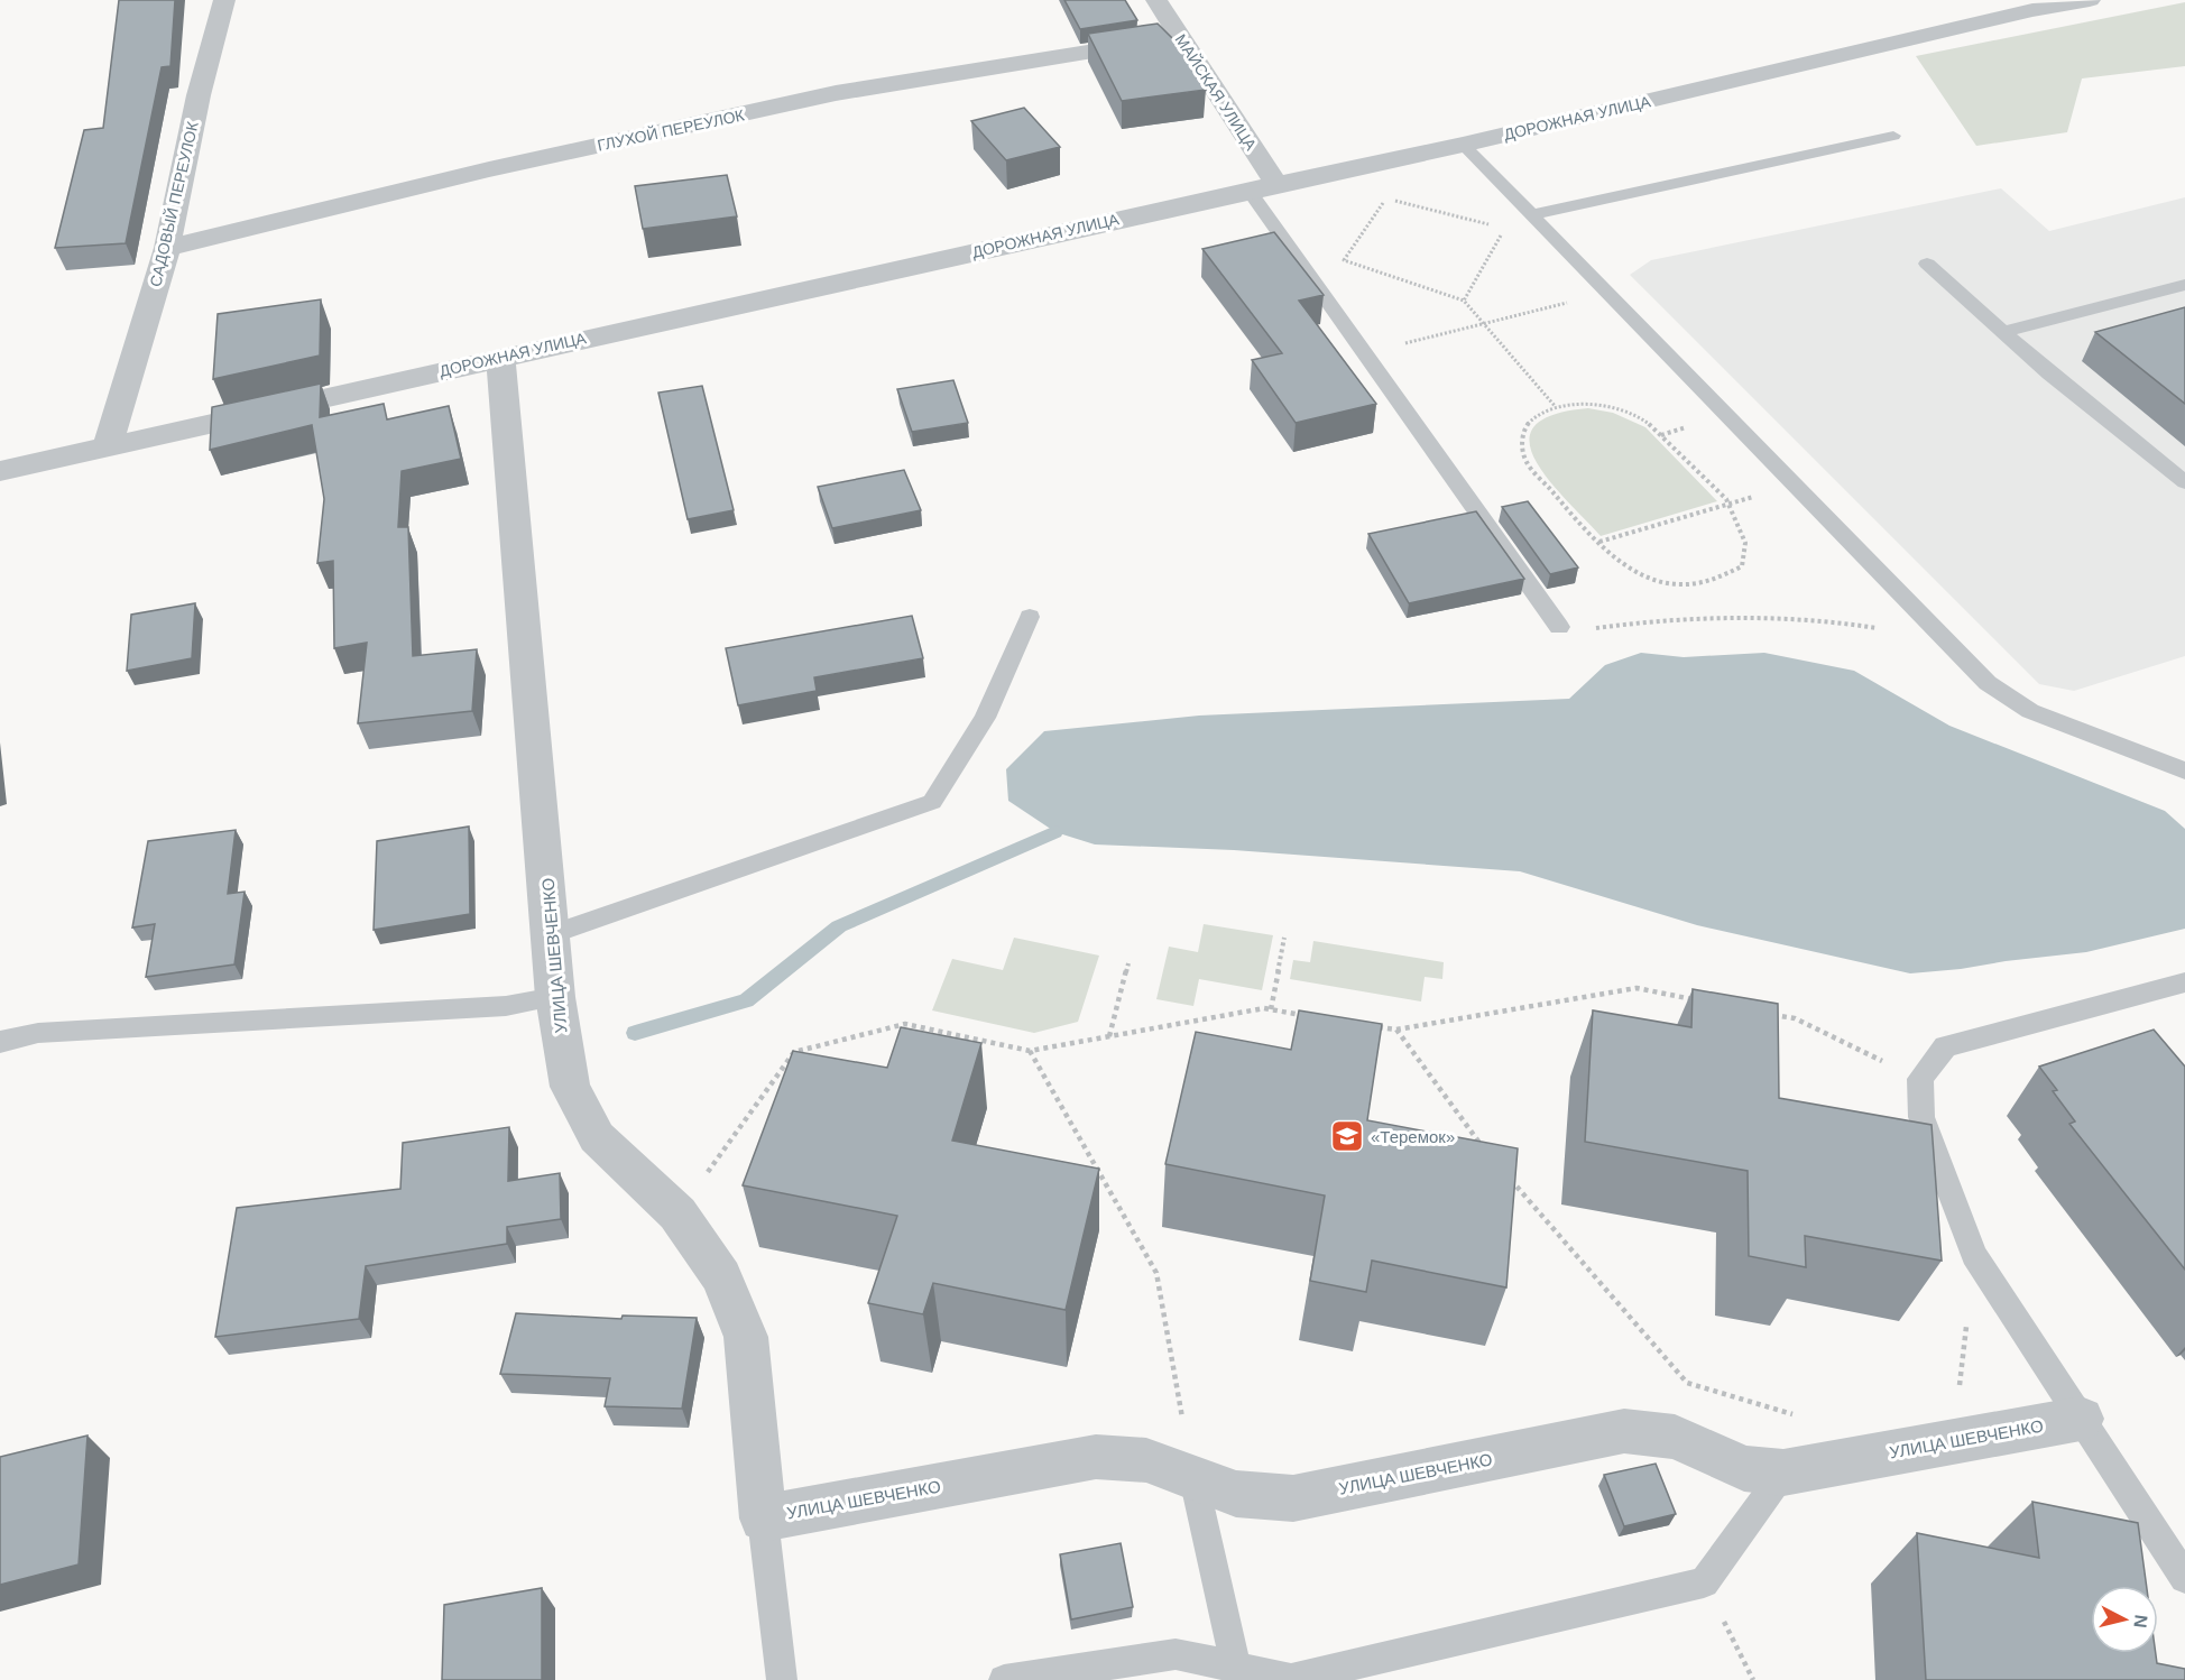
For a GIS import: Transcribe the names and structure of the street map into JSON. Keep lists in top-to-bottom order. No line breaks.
{"streets":{"street":["МАЙСКАЯ УЛИЦА","ДОРОЖНАЯ УЛИЦА","ГЛУХОЙ ПЕРЕУЛОК","САДОВЫЙ ПЕРЕУЛОК","УЛИЦА ШЕВЧЕНКО"]},"crossings":[["МАЙСКАЯ УЛИЦА","ДОРОЖНАЯ УЛИЦА"],["МАЙСКАЯ УЛИЦА","ГЛУХОЙ ПЕРЕУЛОК"],["ДОРОЖНАЯ УЛИЦА","САДОВЫЙ ПЕРЕУЛОК"],["ДОРОЖНАЯ УЛИЦА","УЛИЦА ШЕВЧЕНКО"],["ГЛУХОЙ ПЕРЕУЛОК","САДОВЫЙ ПЕРЕУЛОК"]],"places":{"school or university":["«Теремок»"]},"north":"right"}
